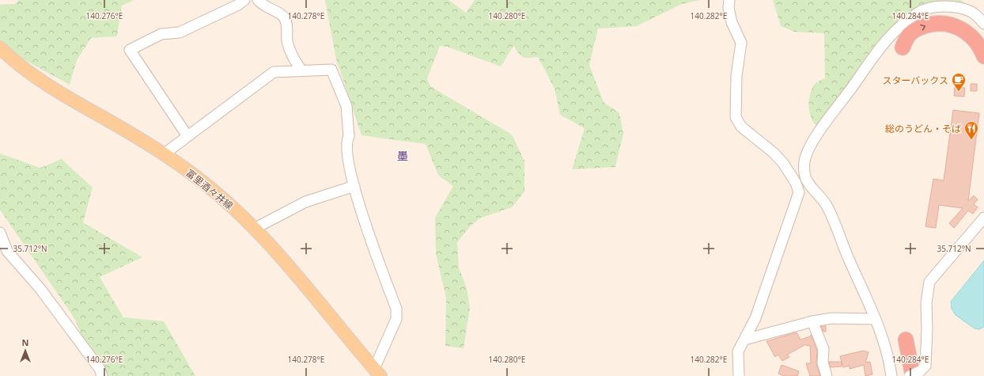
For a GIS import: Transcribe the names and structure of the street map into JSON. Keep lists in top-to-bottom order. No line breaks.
{"streets":{"main road":["富里酒々井線"]},"districts":["墨"],"places":{"cafe":["スターバックス"],"restaurant":["総のうどん・そば"]},"north":"top","coordinates":["140.276°E","140.278°E","140.280°E","140.282°E","140.284°E","35.712°N"]}
